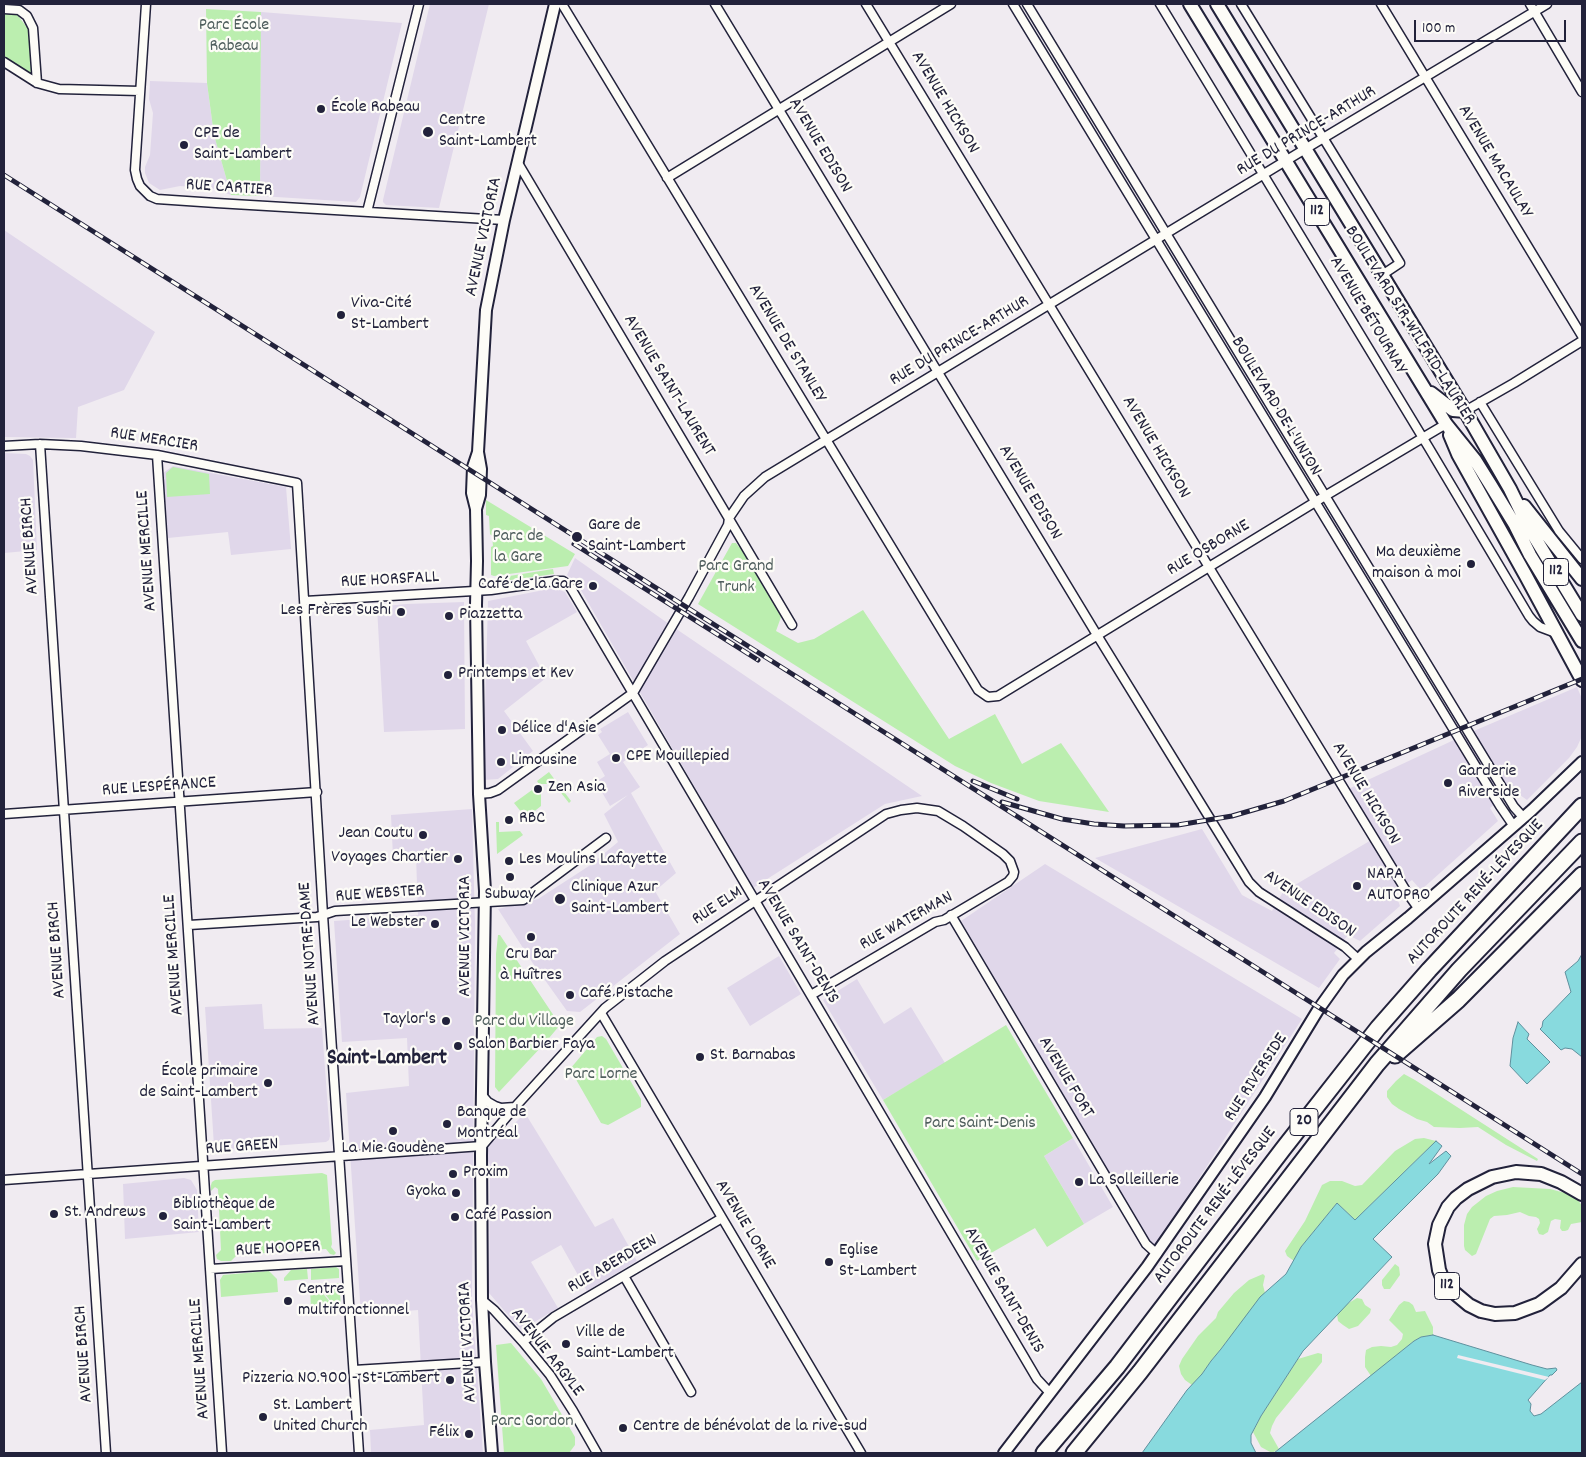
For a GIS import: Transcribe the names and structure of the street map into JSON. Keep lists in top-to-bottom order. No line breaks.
{"streets":{"highway":["AUTOROUTE RENÉ-LÉVESQUE","20"],"main road":["112","BOULEVARD SIR-WILFRID-LAURIER"],"street":["AVENUE HICKSON","RUE DU PRINCE-ARTHUR","AVENUE EDISON","AVENUE MACAULAY","RUE CARTIER","AVENUE VICTORIA","AVENUE BÉTOURNAY","AVENUE DE STANLEY","AVENUE SAINT-LAURENT","BOULEVARD DE L'UNION","RUE MERCIER","AVENUE BIRCH","RUE OSBORNE","AVENUE MERCILLE","RUE HORSFALL","RUE LESPÉRANCE","RUE WEBSTER","RUE ELM","RUE WATERMAN","AVENUE SAINT-DENIS","AVENUE NOTRE-DAME","AVENUE FORT","RUE RIVERSIDE","RUE GREEN","AVENUE LORNE","RUE HOOPER","RUE ABERDEEN","AVENUE ARGYLE"]},"crossings":[["AVENUE HICKSON","RUE DU PRINCE-ARTHUR"],["AVENUE HICKSON","RUE OSBORNE"],["AVENUE HICKSON","RUE RIVERSIDE"],["RUE DU PRINCE-ARTHUR","AVENUE EDISON"],["RUE DU PRINCE-ARTHUR","AVENUE MACAULAY"],["RUE DU PRINCE-ARTHUR","AVENUE VICTORIA"],["RUE DU PRINCE-ARTHUR","AVENUE BÉTOURNAY"],["RUE DU PRINCE-ARTHUR","BOULEVARD SIR-WILFRID-LAURIER"],["RUE DU PRINCE-ARTHUR","AVENUE DE STANLEY"],["RUE DU PRINCE-ARTHUR","AVENUE SAINT-LAURENT"],["RUE DU PRINCE-ARTHUR","BOULEVARD DE L'UNION"],["RUE DU PRINCE-ARTHUR","AVENUE SAINT-DENIS"],["AVENUE EDISON","RUE OSBORNE"],["AVENUE EDISON","RUE RIVERSIDE"],["RUE CARTIER","AVENUE VICTORIA"],["AVENUE VICTORIA","AVENUE SAINT-LAURENT"],["AVENUE VICTORIA","RUE HORSFALL"],["AVENUE VICTORIA","RUE WEBSTER"],["AVENUE VICTORIA","RUE ELM"],["AVENUE VICTORIA","AVENUE SAINT-DENIS"],["AVENUE VICTORIA","RUE GREEN"],["AVENUE VICTORIA","AVENUE ARGYLE"],["AVENUE BÉTOURNAY","RUE OSBORNE"],["BOULEVARD SIR-WILFRID-LAURIER","RUE OSBORNE"],["AVENUE DE STANLEY","RUE OSBORNE"],["BOULEVARD DE L'UNION","RUE OSBORNE"],["BOULEVARD DE L'UNION","RUE RIVERSIDE"],["RUE MERCIER","AVENUE BIRCH"],["RUE MERCIER","AVENUE MERCILLE"],["RUE MERCIER","AVENUE NOTRE-DAME"],["AVENUE BIRCH","RUE LESPÉRANCE"],["AVENUE BIRCH","RUE GREEN"],["AVENUE MERCILLE","RUE LESPÉRANCE"],["AVENUE MERCILLE","RUE WEBSTER"],["AVENUE MERCILLE","RUE GREEN"],["AVENUE MERCILLE","RUE HOOPER"],["RUE HORSFALL","AVENUE SAINT-DENIS"],["RUE HORSFALL","AVENUE NOTRE-DAME"],["RUE LESPÉRANCE","AVENUE NOTRE-DAME"],["RUE WEBSTER","AVENUE NOTRE-DAME"],["RUE ELM","RUE WATERMAN"],["RUE ELM","AVENUE SAINT-DENIS"],["RUE ELM","RUE GREEN"],["RUE ELM","AVENUE LORNE"],["RUE WATERMAN","AVENUE SAINT-DENIS"],["RUE WATERMAN","AVENUE FORT"],["AVENUE SAINT-DENIS","RUE RIVERSIDE"],["AVENUE NOTRE-DAME","RUE GREEN"],["AVENUE NOTRE-DAME","RUE HOOPER"],["AVENUE FORT","RUE RIVERSIDE"],["AVENUE LORNE","RUE ABERDEEN"],["RUE ABERDEEN","AVENUE ARGYLE"]],"districts":["Saint-Lambert"],"parks":["Parc École Rabeau","Parc de la Gare","Parc Grand Trunk","Parc du Village","Parc Lorne","Parc Saint-Denis","Parc Gordon"],"places":["École Rabeau","Centre Saint-Lambert","CPE de Saint-Lambert","Viva-Cité St-Lambert","Gare de Saint-Lambert","Ma deuxième maison à moi","Café de la Gare","Les Frères Sushi","Piazzetta","Printemps et Kev","Délice d'Asie","CPE Mouillepied","Limousine","Garderie Riverside","Zen Asia","RBC","Jean Coutu","Voyages Chartier","Les Moulins Lafayette","Subway","NAPA AUTOPRO","Clinique Azur Saint-Lambert","Le Webster","Cru Bar à Huîtres","Café Pistache","Taylor's","Salon Barbier Faya","St. Barnabas","École primaire de Saint-Lambert","Banque de Montréal","La Mie Goudène","Proxim","La Solleillerie","Gyoka","St. Andrews","Bibliothèque de Saint-Lambert","Café Passion","Eglise St-Lambert","Centre multifonctionnel","Ville de Saint-Lambert","Pizzeria NO.900 - St-Lambert","St. Lambert United Church","Centre de bénévolat de la rive-sud","Félix"],"scale_bar":"100 m"}
